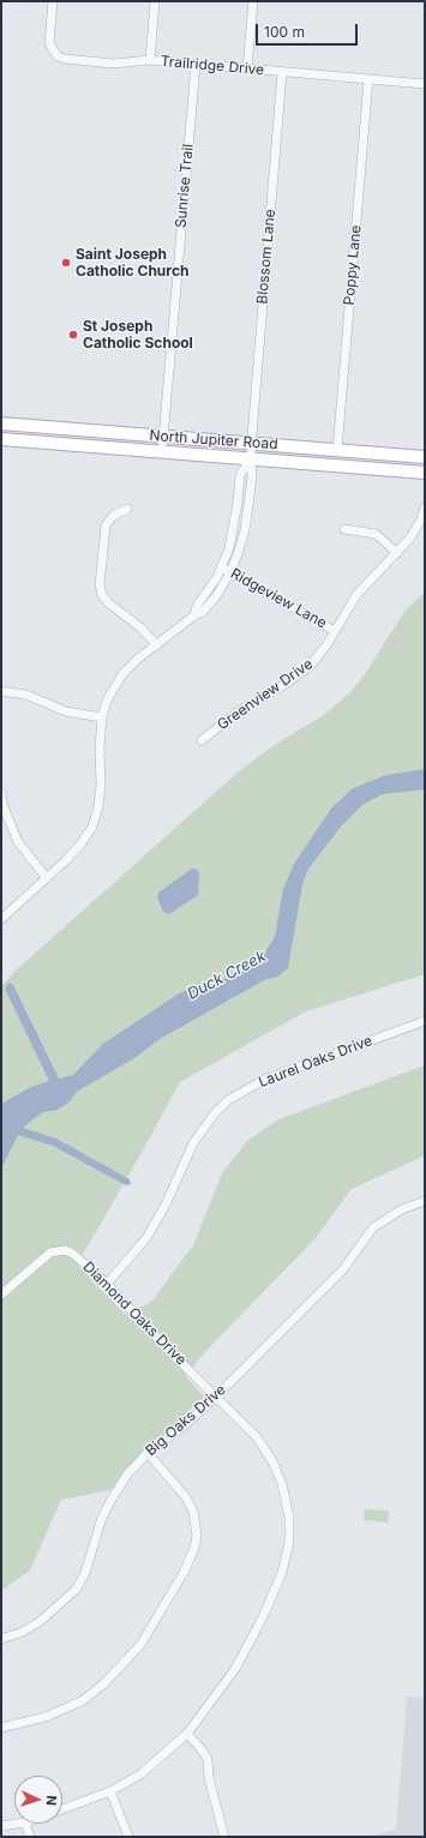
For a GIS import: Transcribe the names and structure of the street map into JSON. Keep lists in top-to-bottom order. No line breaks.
{"streets":{"main road":["North Jupiter Road"],"street":["Trailridge Drive","Sunrise Trail","Blossom Lane","Poppy Lane","Ridgeview Lane","Greenview Drive","Laurel Oaks Drive","Diamond Oaks Drive","Big Oaks Drive"]},"crossings":[["Trailridge Drive","Sunrise Trail"],["Trailridge Drive","Blossom Lane"],["Trailridge Drive","Poppy Lane"],["Sunrise Trail","North Jupiter Road"],["Blossom Lane","North Jupiter Road"],["Blossom Lane","Ridgeview Lane"],["Poppy Lane","North Jupiter Road"],["Ridgeview Lane","Greenview Drive"],["Laurel Oaks Drive","Diamond Oaks Drive"],["Diamond Oaks Drive","Big Oaks Drive"]],"water":["Duck Creek"],"places":["Saint Joseph Catholic Church","St Joseph Catholic School"],"scale_bar":"100 m","north":"right"}
